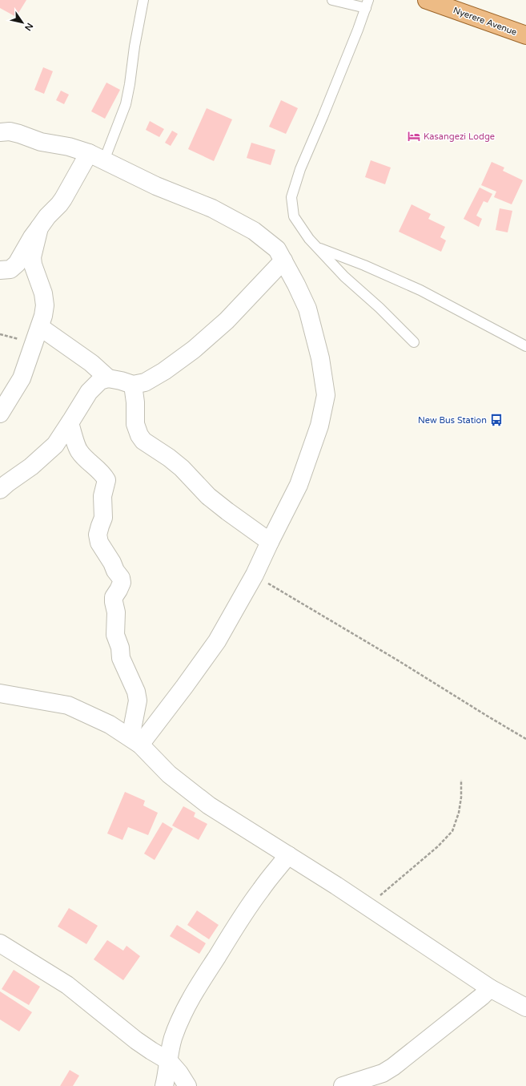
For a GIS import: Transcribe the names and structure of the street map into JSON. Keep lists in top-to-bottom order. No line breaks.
{"streets":{"main road":["Nyerere Avenue"]},"places":{"hotel":["Kasangezi Lodge"],"bus stop":["New Bus Station"]},"north":"bottom right"}
